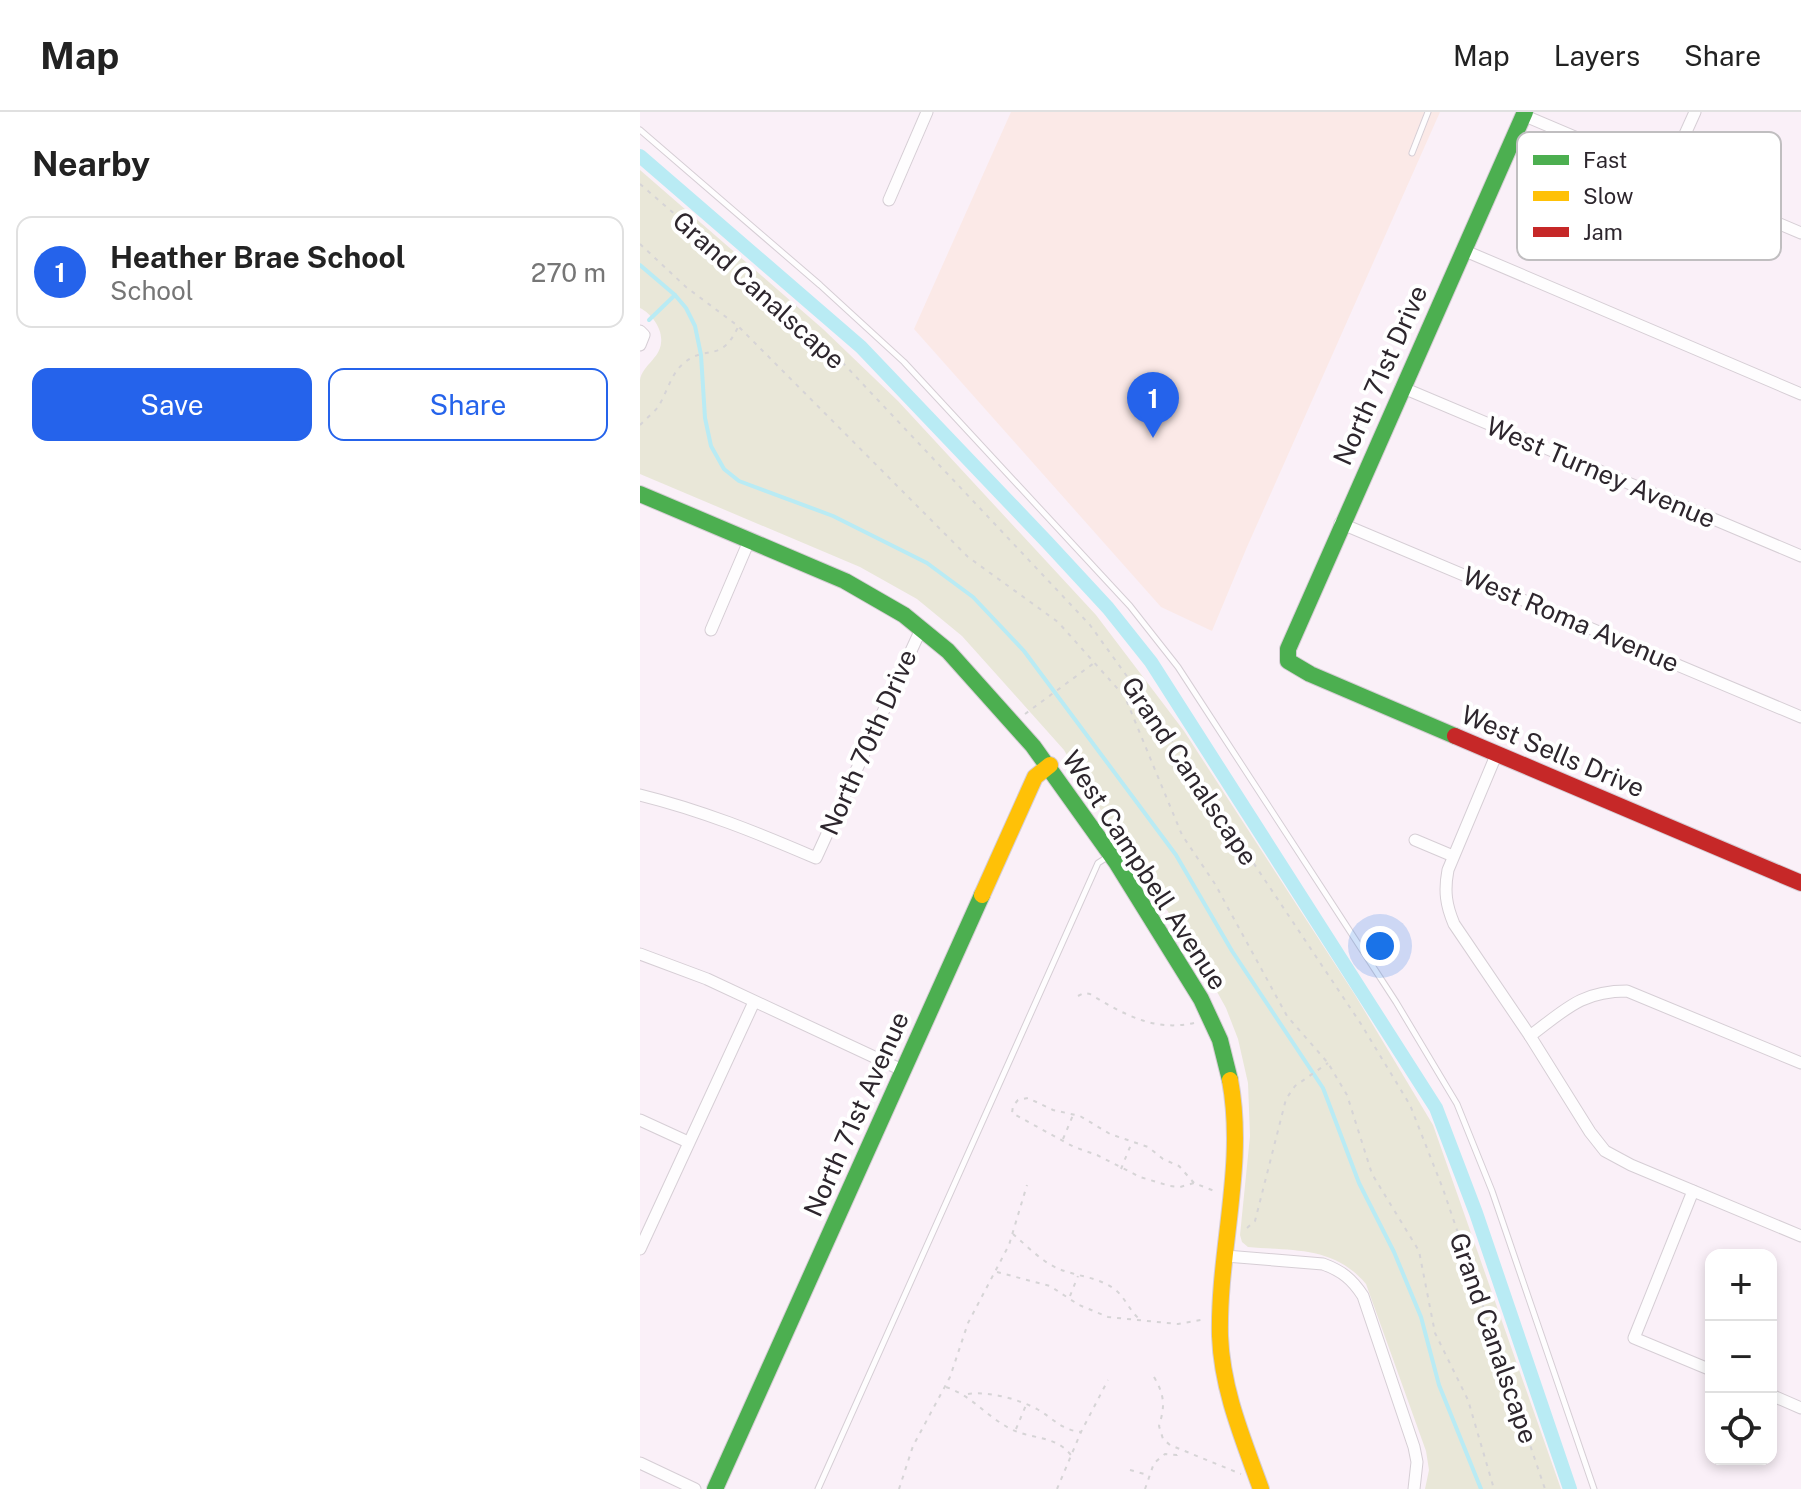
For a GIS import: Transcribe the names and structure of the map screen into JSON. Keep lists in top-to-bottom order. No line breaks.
{"streets":{"street":["North 71st Drive","West Turney Avenue","West Roma Avenue","North 70th Drive","West Sells Drive","West Campbell Avenue","North 71st Avenue"],"path":["Grand Canalscape"]},"crossings":[["North 71st Drive","West Turney Avenue"],["North 71st Drive","West Roma Avenue"],["North 71st Drive","West Sells Drive"],["North 70th Drive","West Campbell Avenue"],["West Campbell Avenue","North 71st Avenue"]],"legend":["Fast","Slow","Jam"],"page":{"header":"Map","nav":["Map","Layers","Share"],"heading":"Nearby","list":[{"mark":"1","name":"Heather Brae School","note":"School","value":"270 m"}],"buttons":["Save","Share"],"pins":"1","map_buttons":["+","−"]}}
